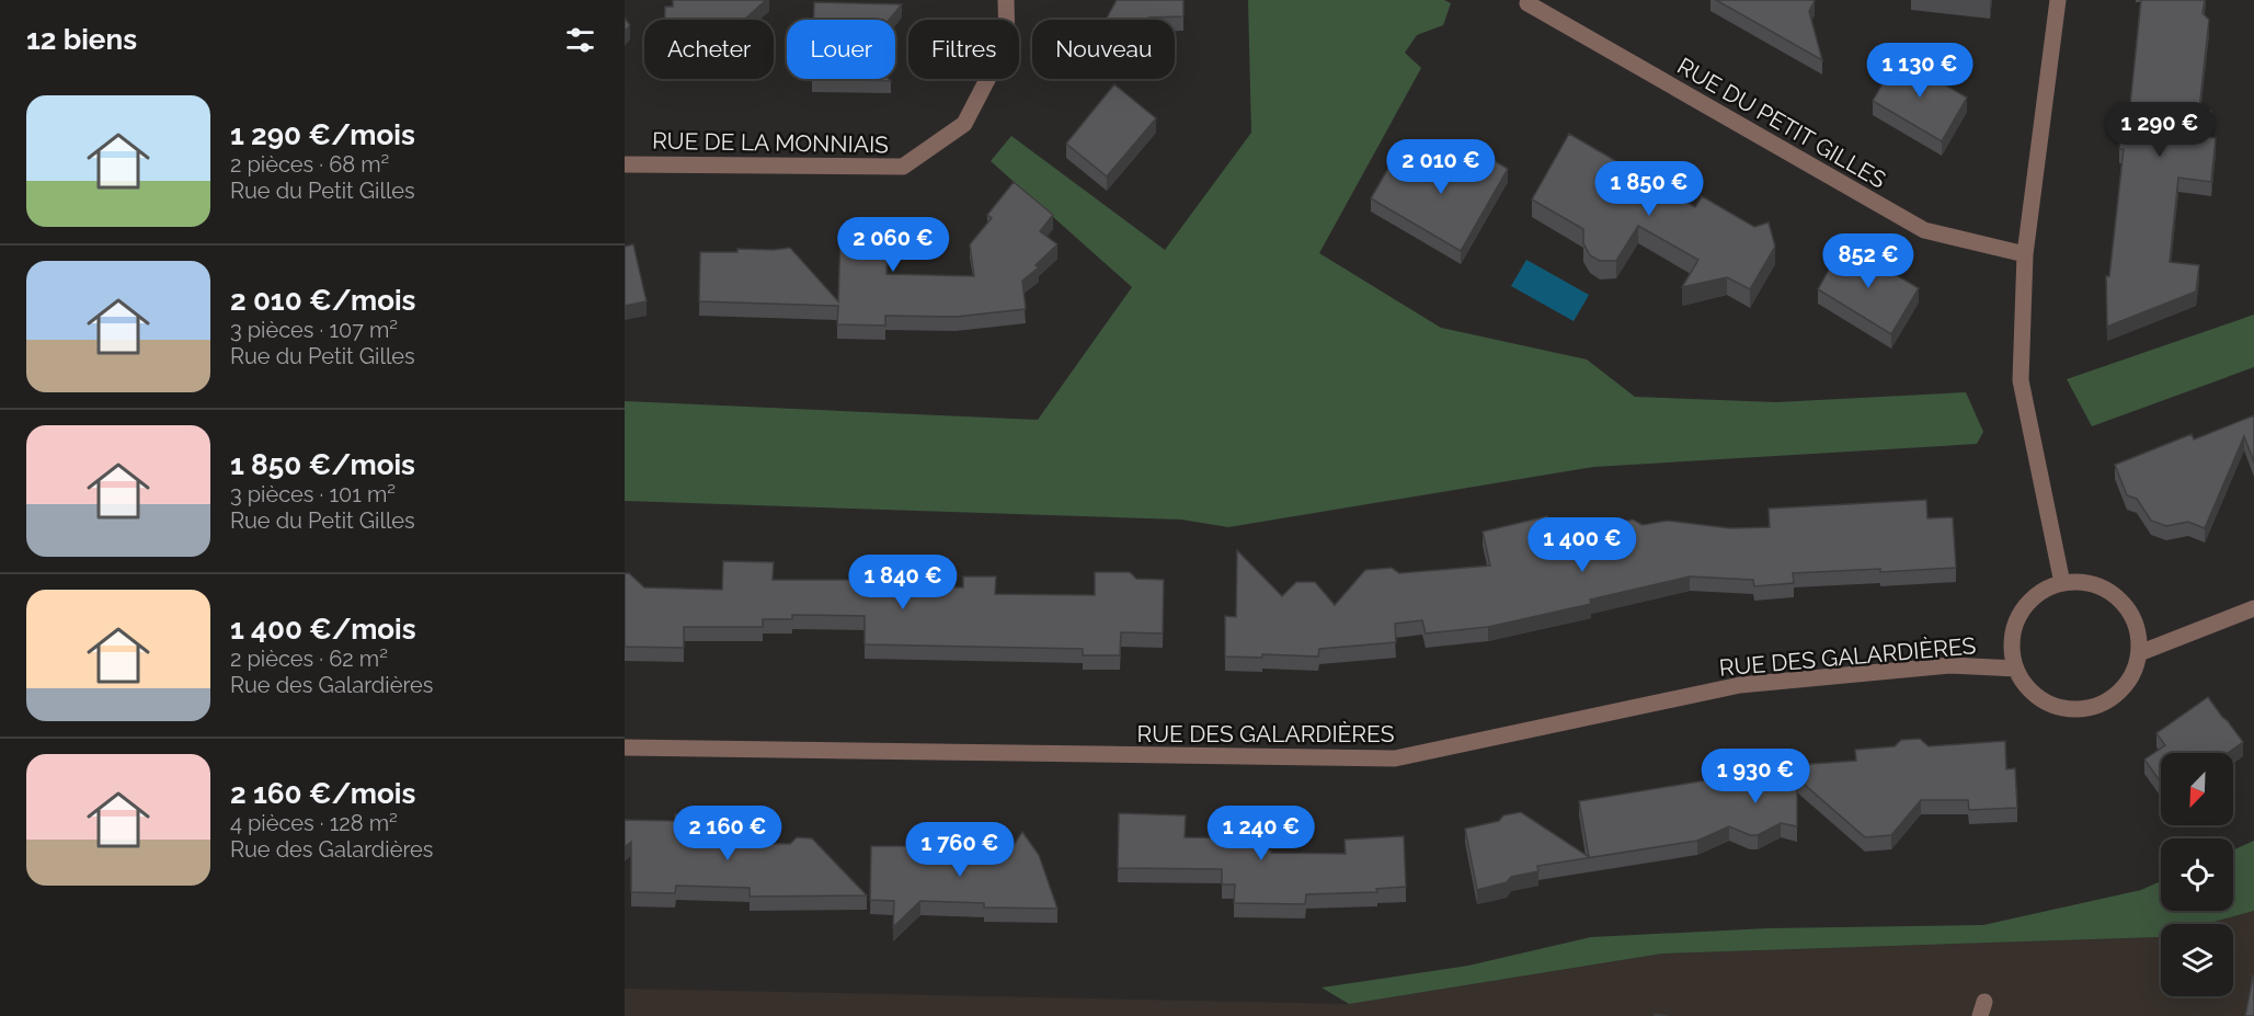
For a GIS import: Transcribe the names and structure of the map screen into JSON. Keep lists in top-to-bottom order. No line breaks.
{"streets":{"street":["RUE DU PETIT GILLES","RUE DE LA MONNIAIS","RUE DES GALARDIÈRES"]},"north":"bottom left","page":{"heading":"12 biens","chip":["Acheter","Louer","Filtres","Nouveau"],"price":["1 130 €","1 290 €","2 010 €","1 850 €","2 060 €","852 €","1 400 €","1 840 €","1 930 €","2 160 €","1 240 €","1 760 €"],"list":[{"name":"1 290 €/mois","note":"2 pièces · 68 m² · Rue du Petit Gilles"},{"name":"2 010 €/mois","note":"3 pièces · 107 m² · Rue du Petit Gilles"},{"name":"1 850 €/mois","note":"3 pièces · 101 m² · Rue du Petit Gilles"},{"name":"1 400 €/mois","note":"2 pièces · 62 m² · Rue des Galardières"},{"name":"2 160 €/mois","note":"4 pièces · 128 m² · Rue des Galardières"}]}}
